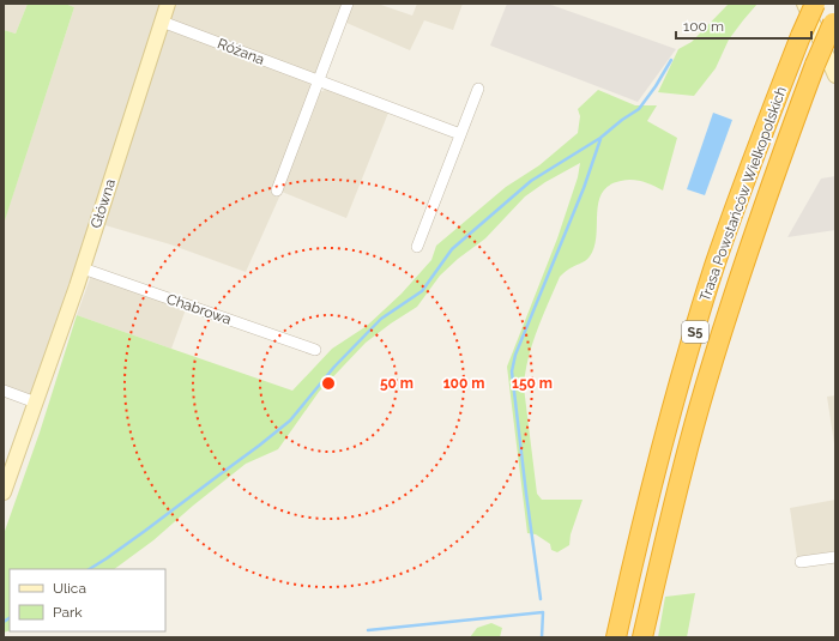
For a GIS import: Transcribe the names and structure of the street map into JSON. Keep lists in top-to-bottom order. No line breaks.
{"streets":{"highway":["Trasa Powstańców Wielkopolskich","S5"],"street":["Różana","Główna","Chabrowa"]},"crossings":[["Różana","Główna"],["Główna","Chabrowa"]],"legend":["Ulica","Park"],"scale_bar":"100 m","rings":["50 m","100 m","150 m"]}
